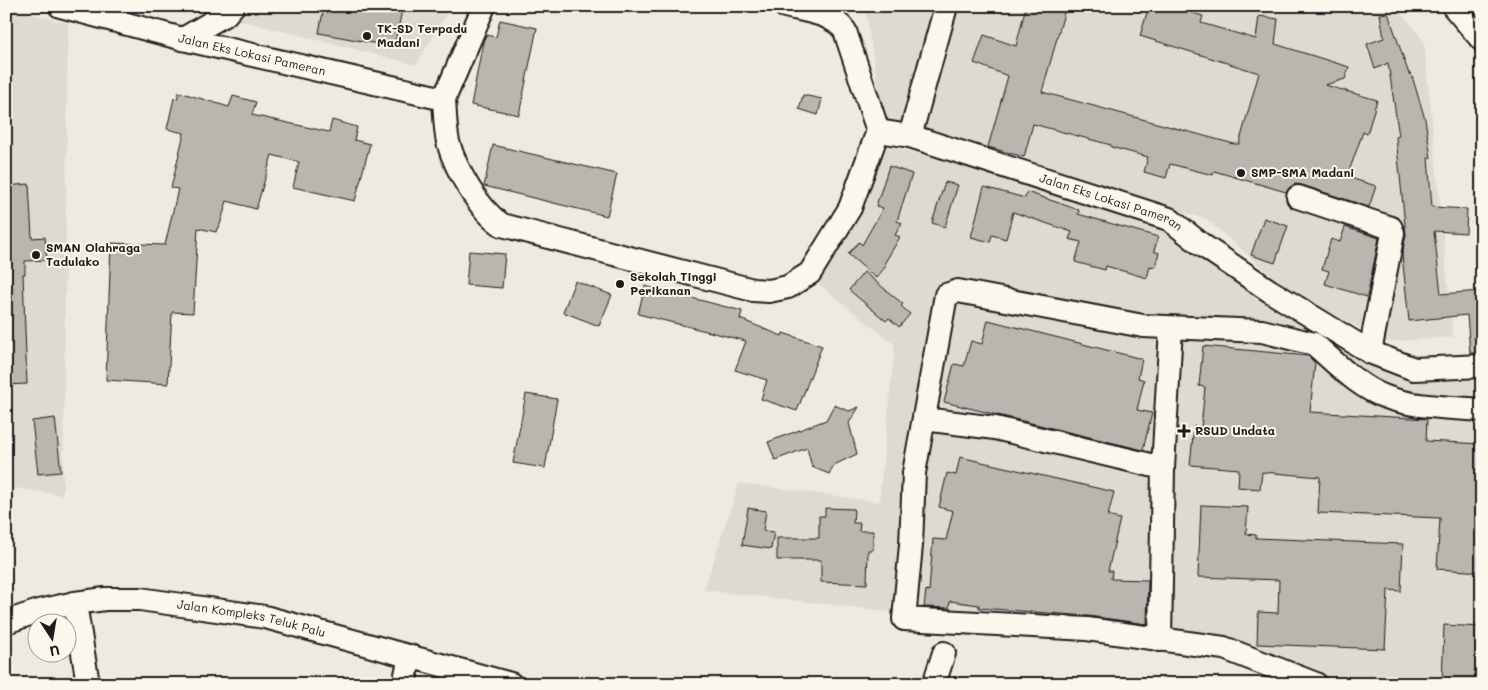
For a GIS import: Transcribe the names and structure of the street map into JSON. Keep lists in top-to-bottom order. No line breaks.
{"streets":{"street":["Jalan Eks Lokasi Pameran","Jalan Kompleks Teluk Palu"]},"places":{"other":["TK-SD Terpadu Madani","SMP-SMA Madani","SMAN Olahraga Tadulako","Sekolah Tinggi Perikanan"],"health":["RSUD Undata"]},"north":"bottom"}
